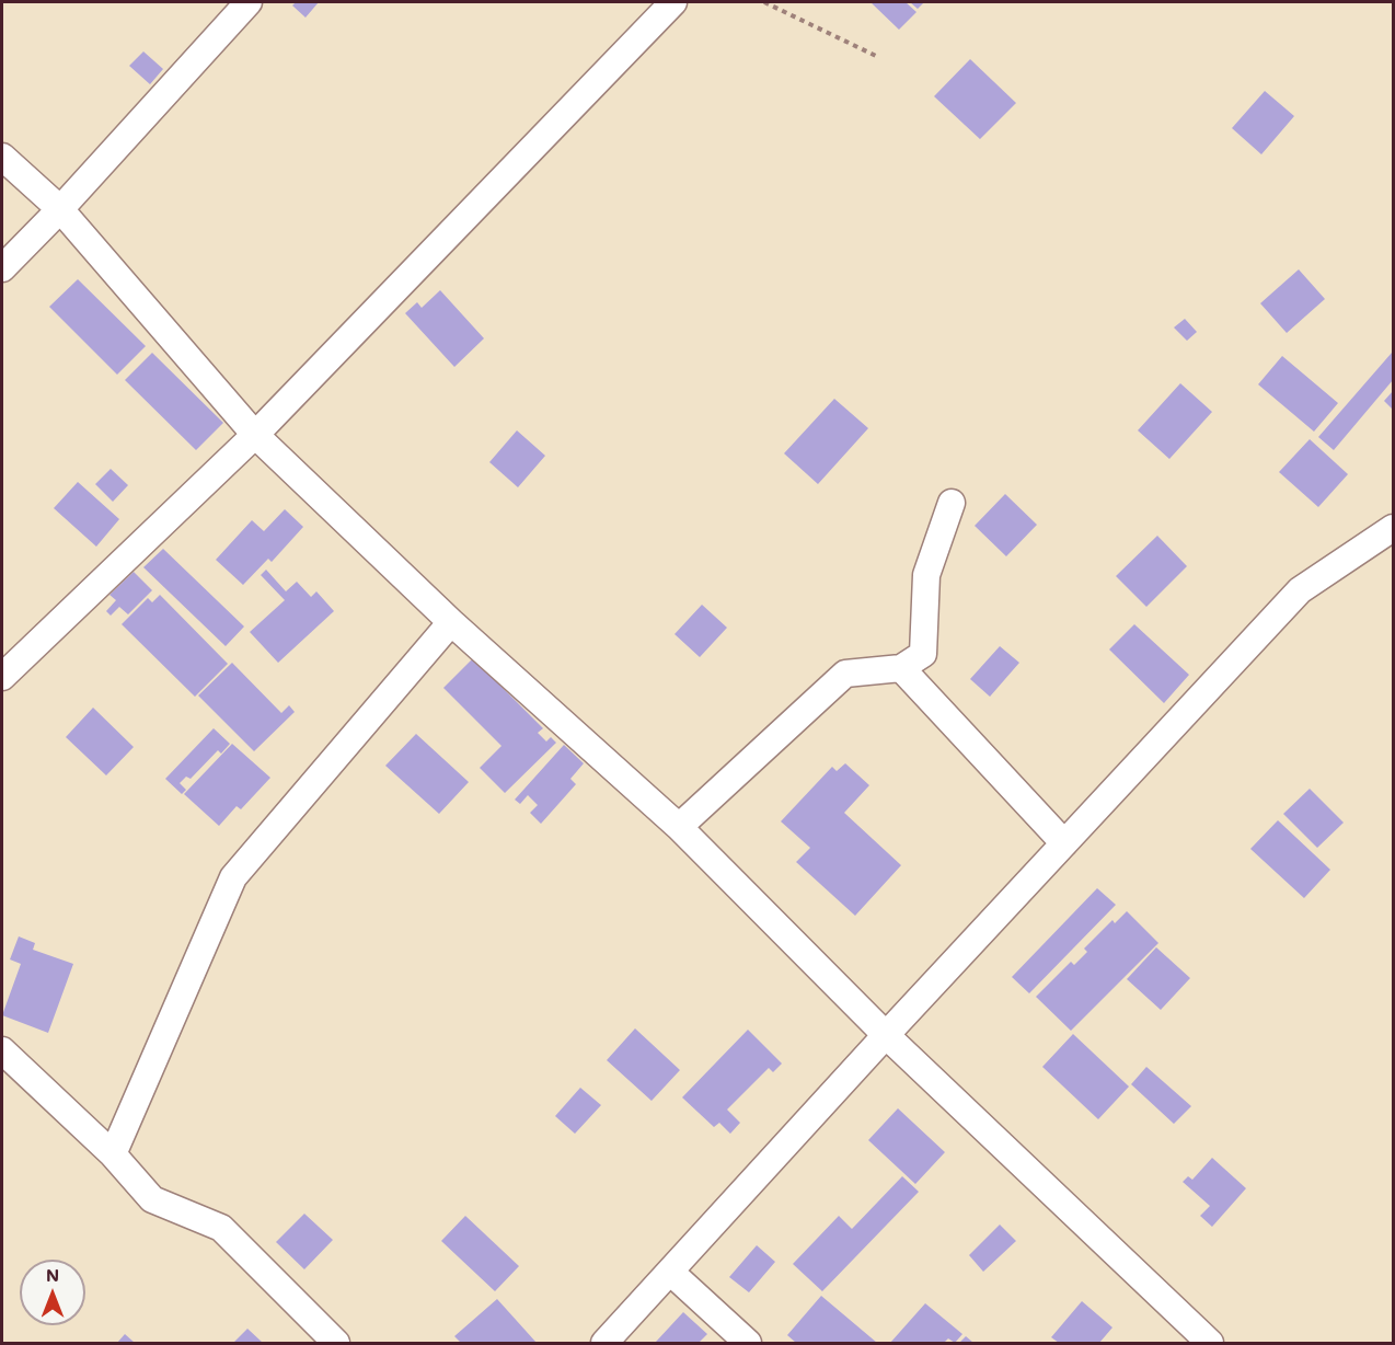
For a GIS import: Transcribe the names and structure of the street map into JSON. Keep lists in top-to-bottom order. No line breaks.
{"north":"top"}
